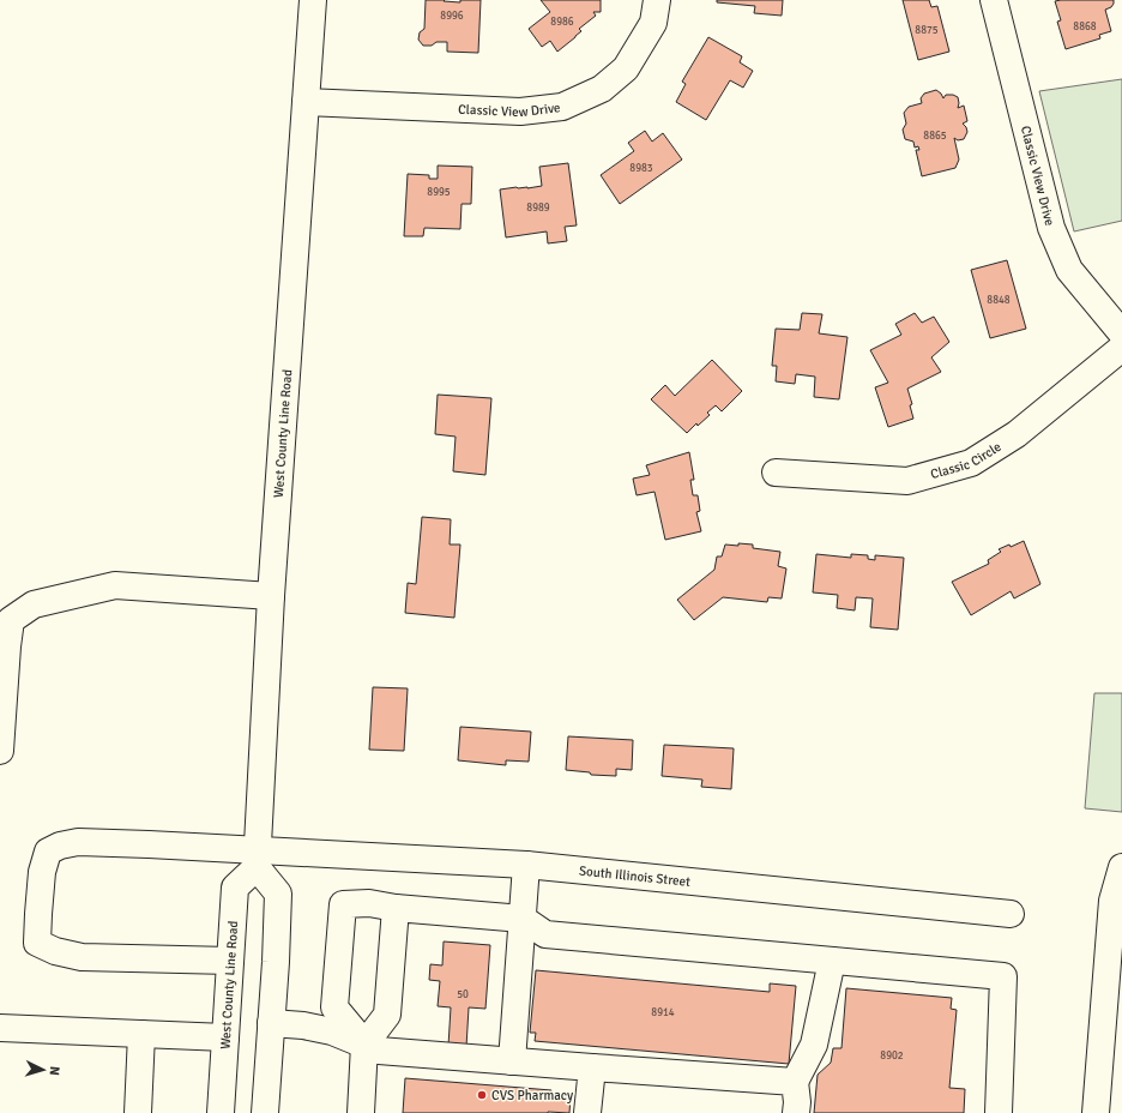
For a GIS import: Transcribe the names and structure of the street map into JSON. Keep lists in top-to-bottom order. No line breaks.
{"streets":{"street":["Classic View Drive","West County Line Road","Classic Circle","South Illinois Street"]},"crossings":[["Classic View Drive","West County Line Road"],["West County Line Road","South Illinois Street"]],"places":["CVS Pharmacy"],"house_numbers":["8996","8986","8868","8875","8865","8983","8995","8989","8848","50","8914","8902"],"north":"right"}
